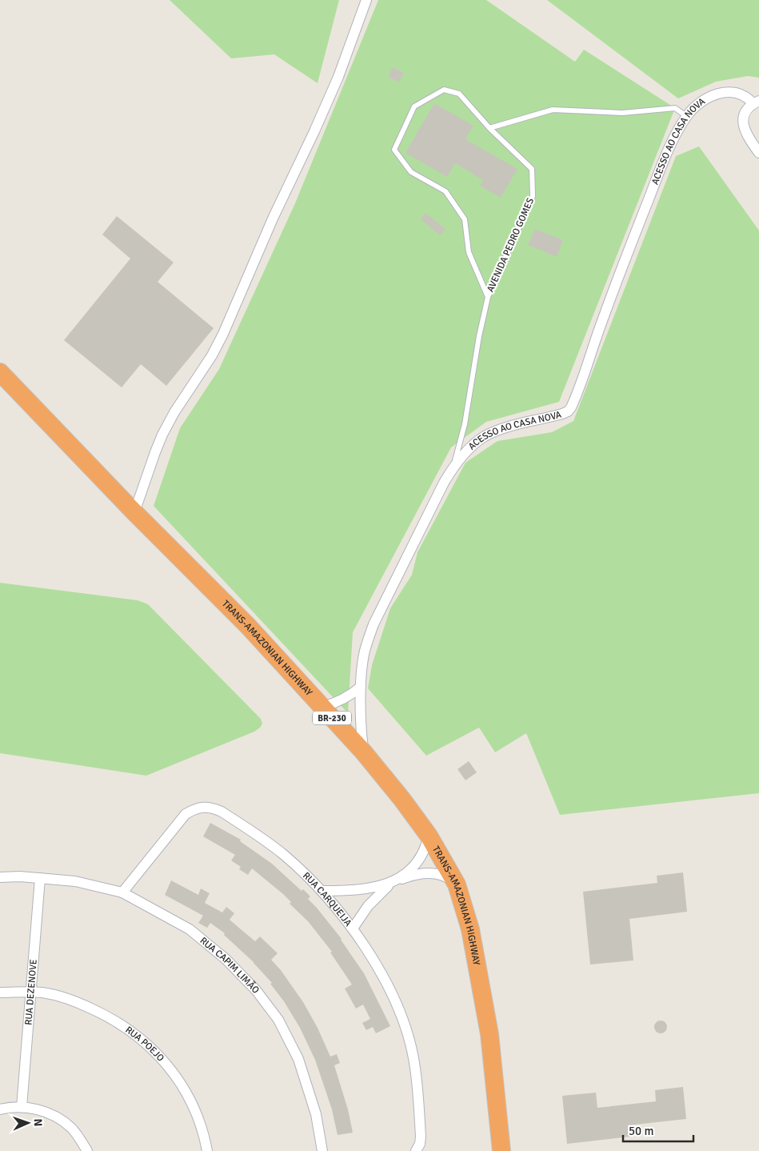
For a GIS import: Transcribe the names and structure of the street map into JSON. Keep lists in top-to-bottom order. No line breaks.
{"streets":{"highway":["TRANS-AMAZONIAN HIGHWAY","BR-230"],"street":["ACESSO AO CASA NOVA","RUA CARQUEIJA","RUA CAPIM LIMÃO","RUA DEZENOVE","RUA POEJO"],"lane":["AVENIDA PEDRO GOMES"]},"crossings":[["ACESSO AO CASA NOVA","AVENIDA PEDRO GOMES"],["ACESSO AO CASA NOVA","TRANS-AMAZONIAN HIGHWAY"],["RUA CARQUEIJA","RUA CAPIM LIMÃO"],["RUA CAPIM LIMÃO","RUA DEZENOVE"],["RUA DEZENOVE","RUA POEJO"]],"scale_bar":"50 m","north":"right"}
